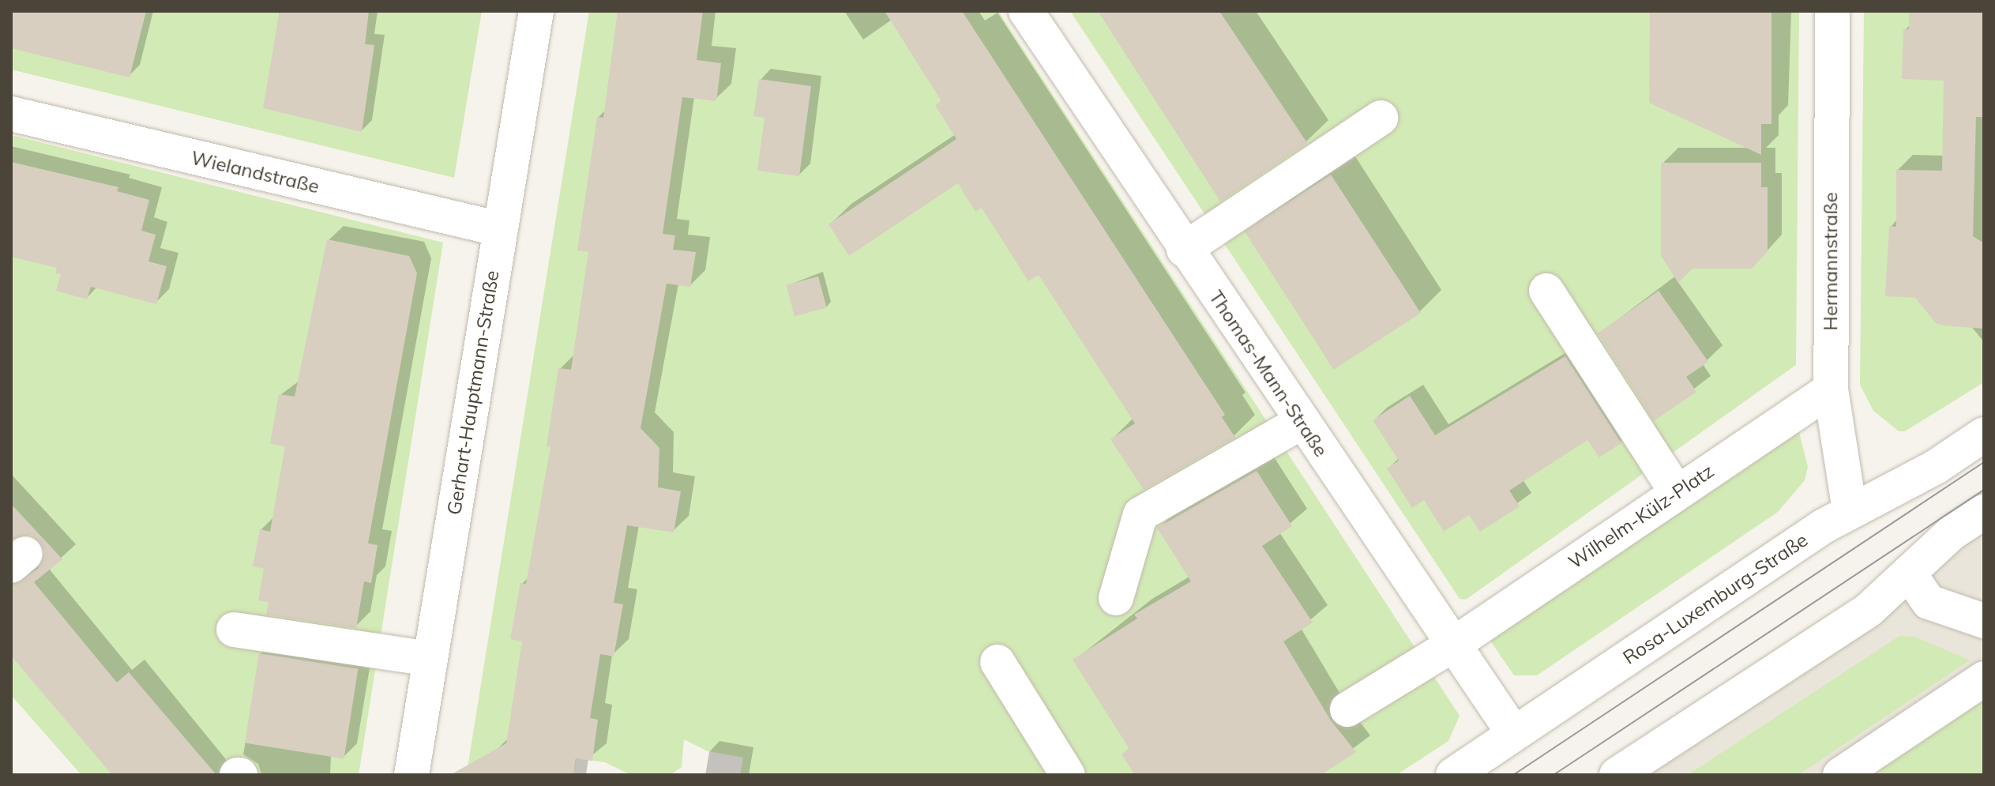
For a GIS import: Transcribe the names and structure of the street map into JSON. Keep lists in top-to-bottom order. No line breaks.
{"streets":{"street":["Wielandstraße","Hermannstraße","Thomas-Mann-Straße","Gerhart-Hauptmann-Straße","Wilhelm-Külz-Platz","Rosa-Luxemburg-Straße"]},"crossings":[["Wielandstraße","Gerhart-Hauptmann-Straße"],["Hermannstraße","Wilhelm-Külz-Platz"],["Hermannstraße","Rosa-Luxemburg-Straße"],["Thomas-Mann-Straße","Wilhelm-Külz-Platz"],["Thomas-Mann-Straße","Rosa-Luxemburg-Straße"]]}
